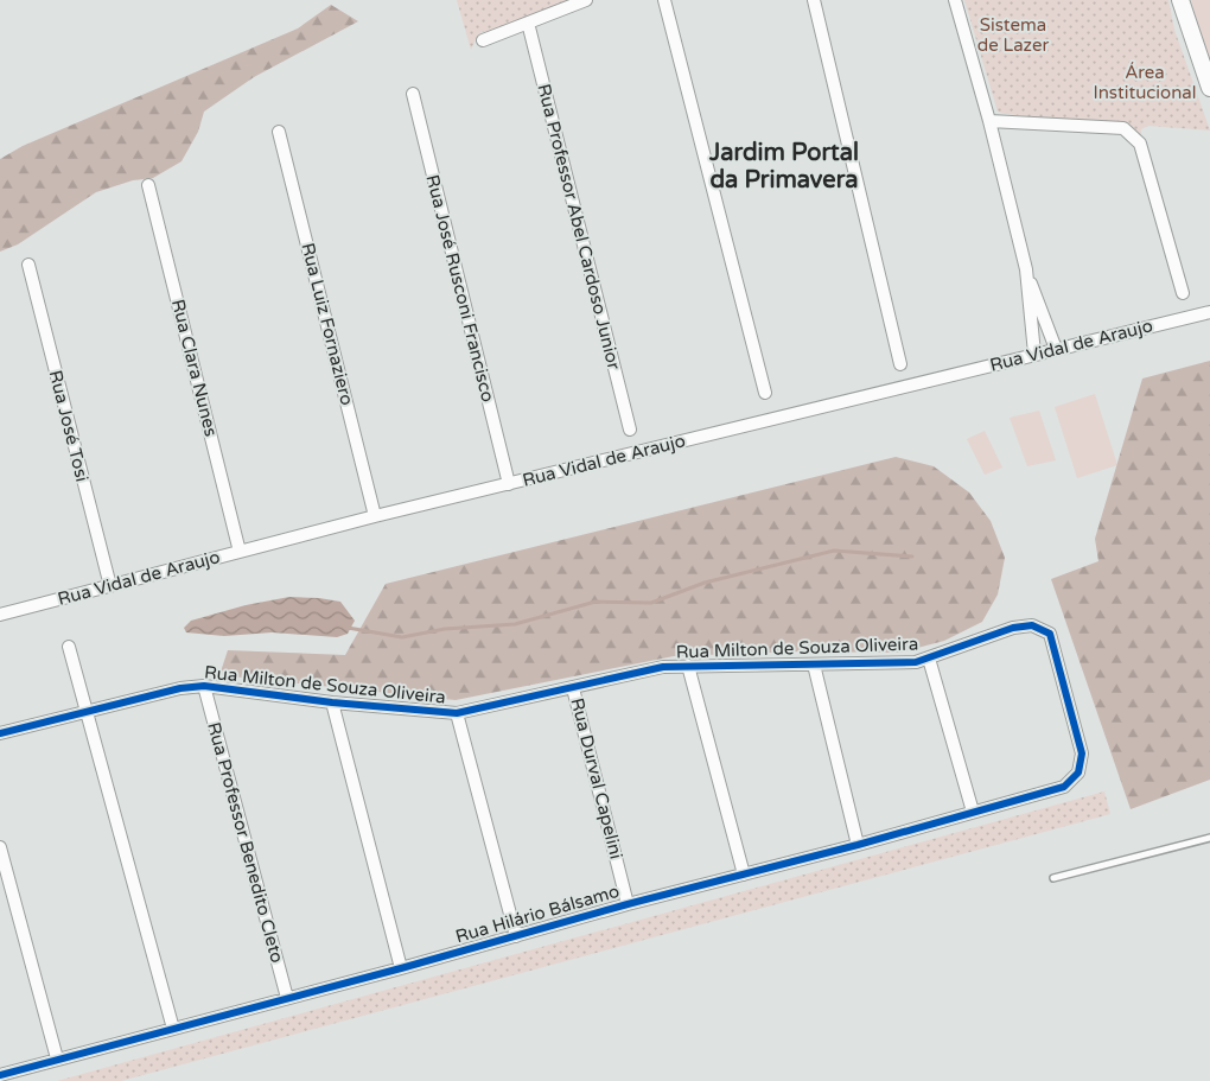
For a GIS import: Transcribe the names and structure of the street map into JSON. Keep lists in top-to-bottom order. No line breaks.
{"streets":{"street":["Rua Professor Abel Cardoso Junior","Rua José Rusconi Francisco","Rua Luiz Fornaziero","Rua Vidal de Araujo","Rua Clara Nunes","Rua José Tosi","Rua Milton de Souza Oliveira","Rua Durval Capelini","Rua Professor Benedito Cleto","Rua Hilário Bálsamo"]},"crossings":[["Rua José Rusconi Francisco","Rua Vidal de Araujo"],["Rua Luiz Fornaziero","Rua Vidal de Araujo"],["Rua Vidal de Araujo","Rua Clara Nunes"],["Rua Vidal de Araujo","Rua José Tosi"],["Rua Milton de Souza Oliveira","Rua Durval Capelini"],["Rua Milton de Souza Oliveira","Rua Professor Benedito Cleto"],["Rua Milton de Souza Oliveira","Rua Hilário Bálsamo"],["Rua Durval Capelini","Rua Hilário Bálsamo"],["Rua Professor Benedito Cleto","Rua Hilário Bálsamo"]],"districts":["Jardim Portal da Primavera"],"parks":["Sistema de Lazer","Área Institucional"]}
